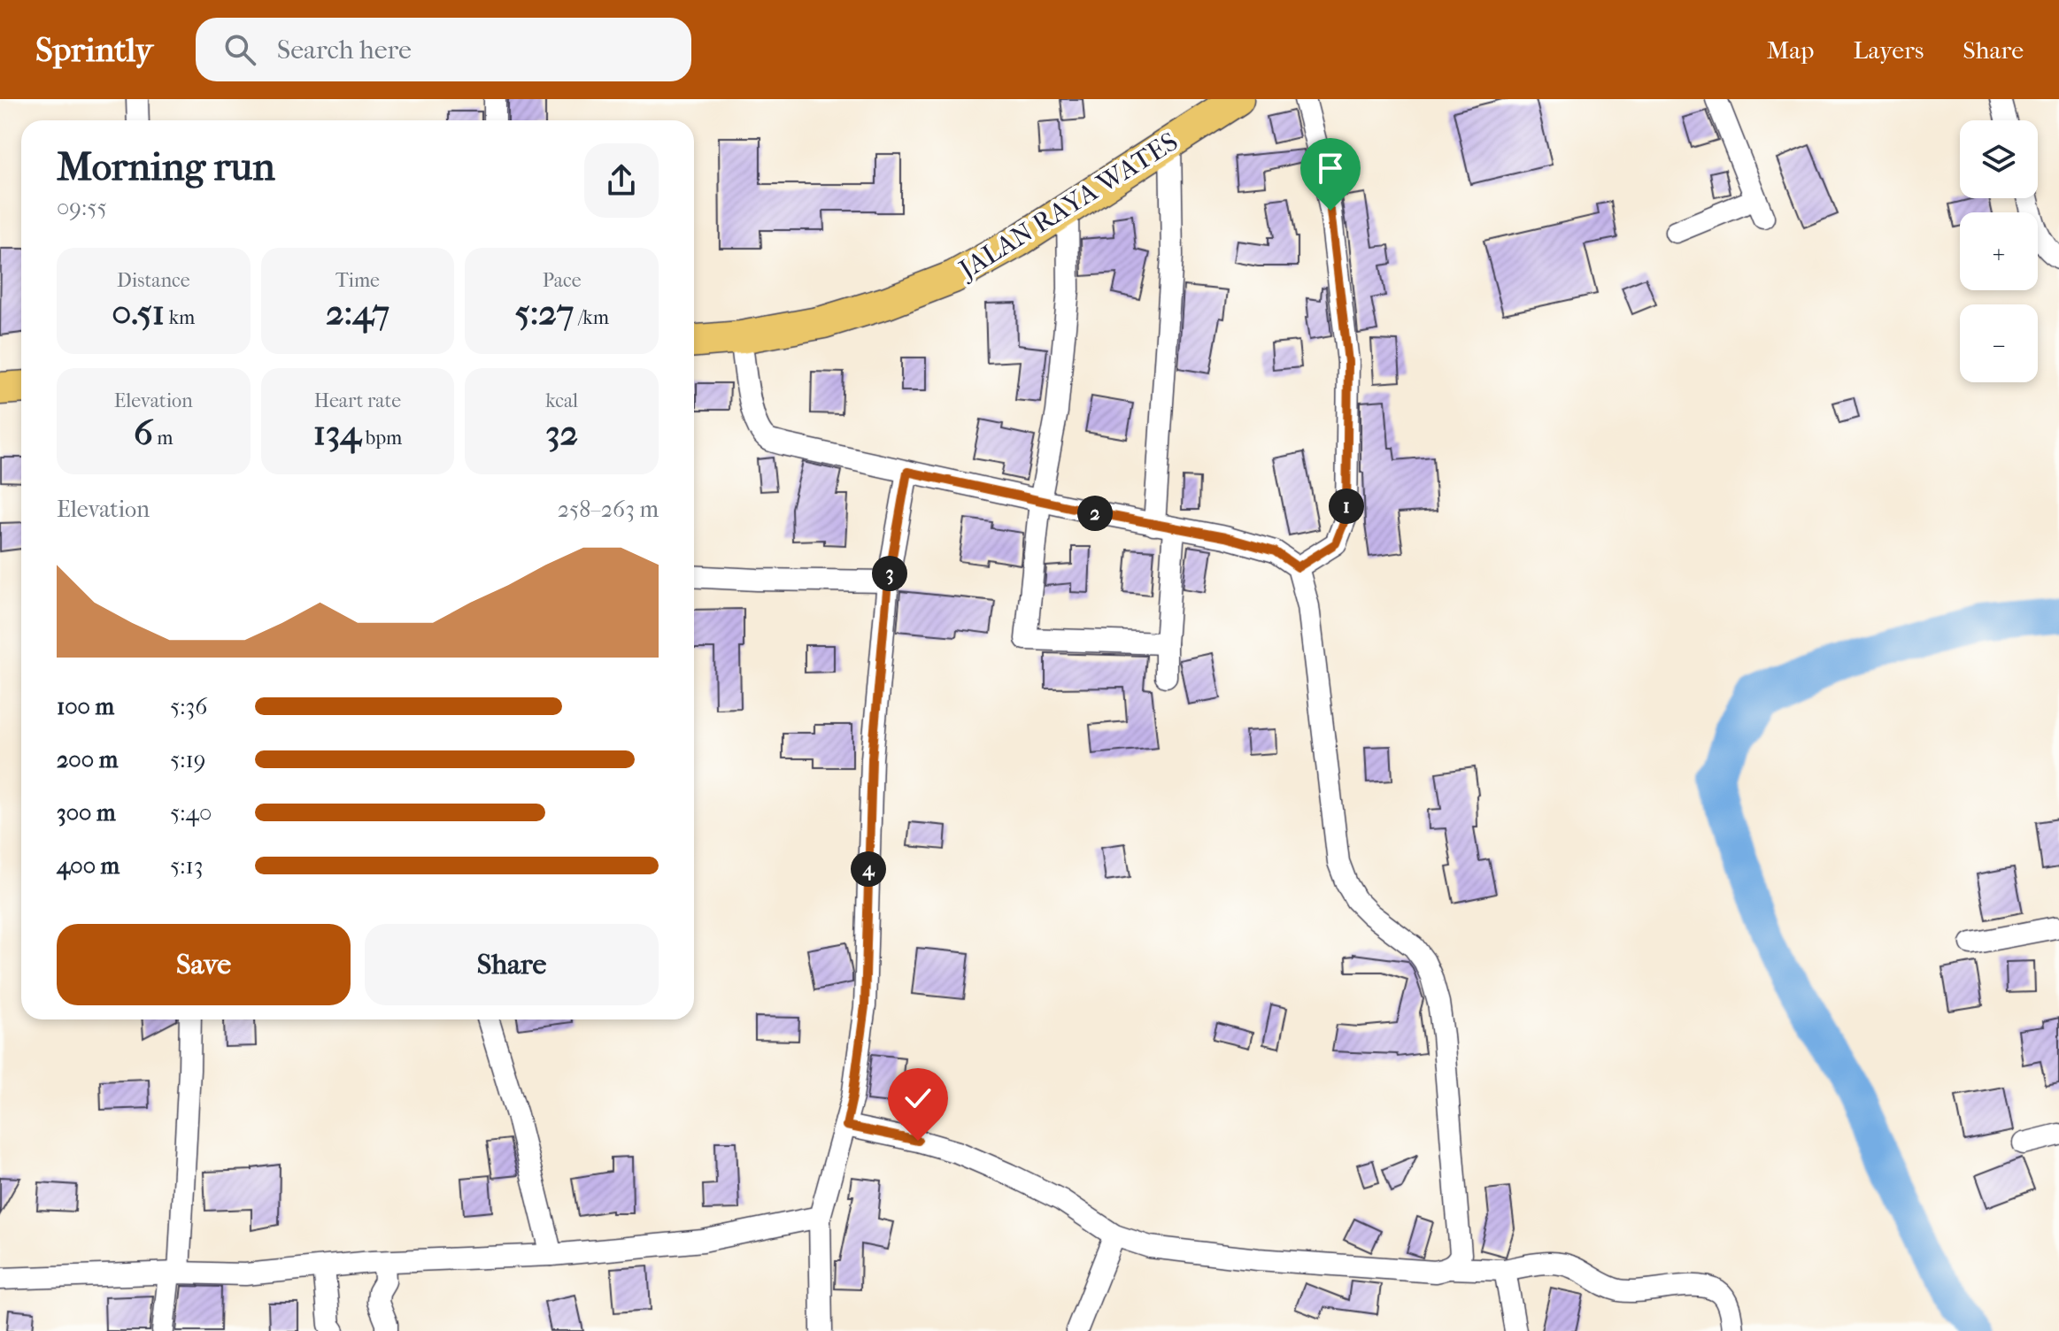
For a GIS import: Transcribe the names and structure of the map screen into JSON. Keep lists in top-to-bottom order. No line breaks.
{"streets":{"highway":["JALAN RAYA WATES"]},"page":{"header":"Sprintly","search":"Search here","nav":["Map","Layers","Share"],"map_buttons":["+","−"],"heading":["Morning run","09:55"],"stats":[["Distance","0.51 km"],["Time","2:47"],["Pace","5:27 /km"],["Elevation","6 m"],["Heart rate","134 bpm"],["kcal","32"]],"chart":["Elevation","258–263 m"],"pins":["1","2","3","4"],"list":[{"name":"100 m","note":"5:36"},{"name":"200 m","note":"5:19"},{"name":"300 m","note":"5:40"},{"name":"400 m","note":"5:13"}],"buttons":["Save","Share"]}}
